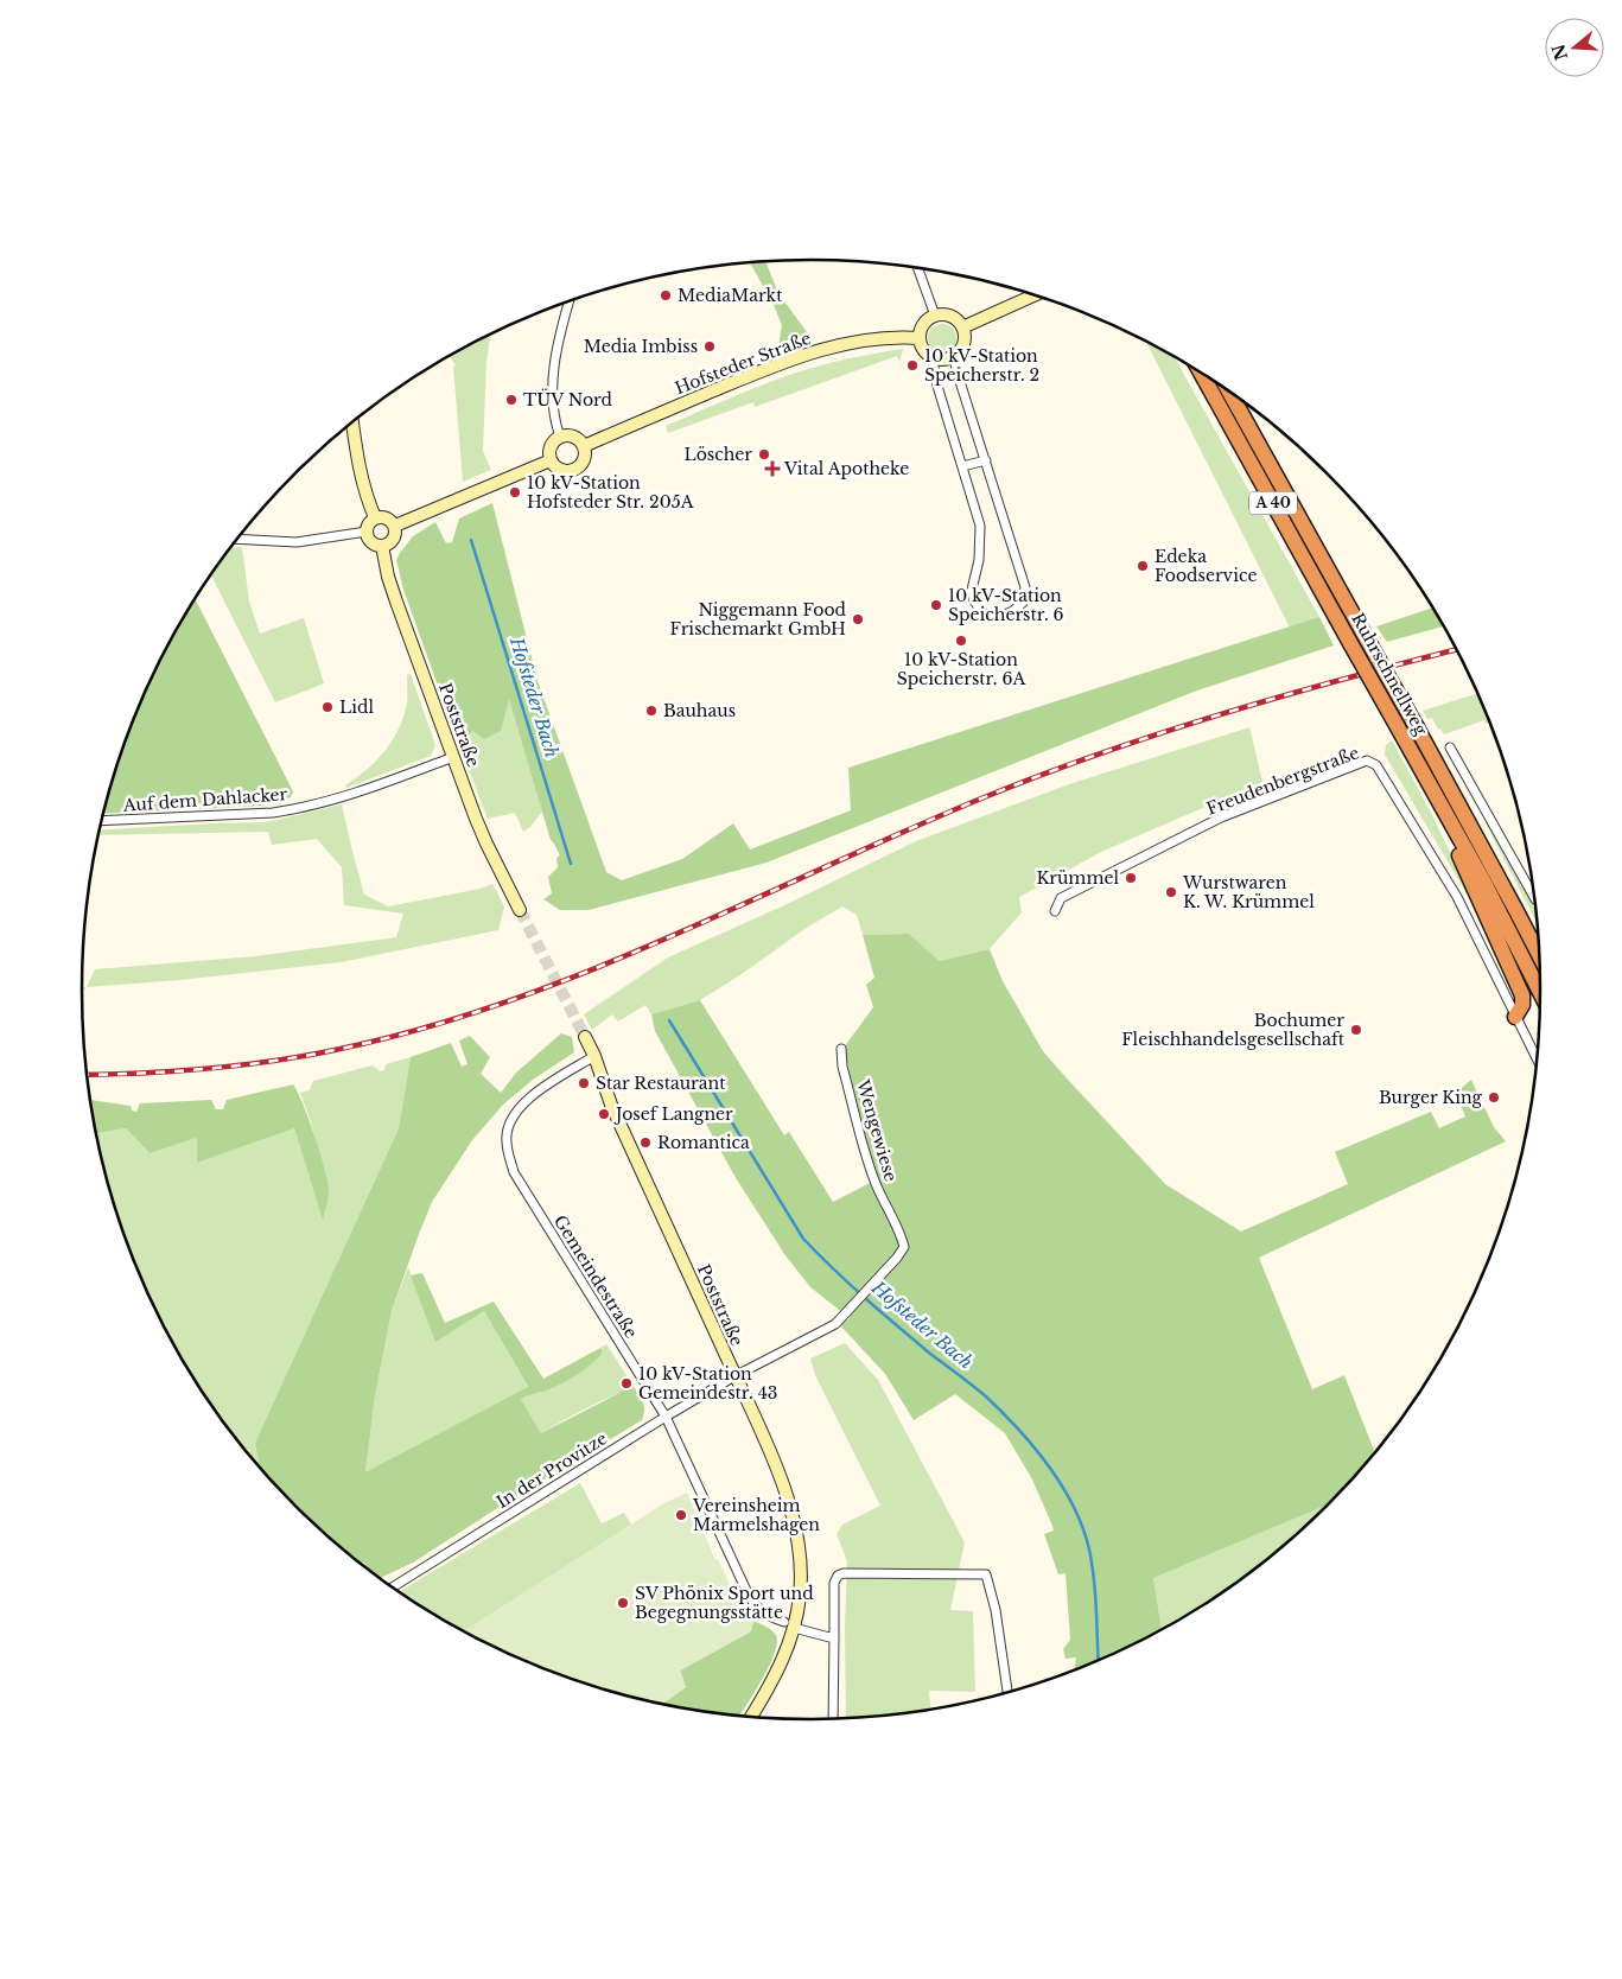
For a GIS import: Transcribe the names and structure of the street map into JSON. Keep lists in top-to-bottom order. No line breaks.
{"streets":{"highway":["A 40","Ruhrschnellweg"],"street":["Hofsteder Straße","Poststraße","Freudenbergstraße","Auf dem Dahlacker","Wengewiese","Gemeindestraße","In der Provitze"]},"crossings":[["Poststraße","Auf dem Dahlacker"],["Poststraße","Wengewiese"],["Poststraße","Gemeindestraße"],["Poststraße","In der Provitze"],["Wengewiese","In der Provitze"],["Gemeindestraße","In der Provitze"]],"water":["Hofsteder Bach"],"places":{"other":["MediaMarkt","Media Imbiss","10 kV-Station Speicherstr. 2","TÜV Nord","Löscher","10 kV-Station Hofsteder Str. 205A","Edeka Foodservice","10 kV-Station Speicherstr. 6","Niggemann Food Frischemarkt GmbH","10 kV-Station Speicherstr. 6A","Lidl","Bauhaus","Krümmel","Wurstwaren K. W. Krümmel","Bochumer Fleischhandelsgesellschaft","Star Restaurant","Burger King","Josef Langner","Romantica","10 kV-Station Gemeindestr. 43","Vereinsheim Marmelshagen","SV Phönix Sport und Begegnungsstätte"],"health":["Vital Apotheke"]},"north":"left"}
